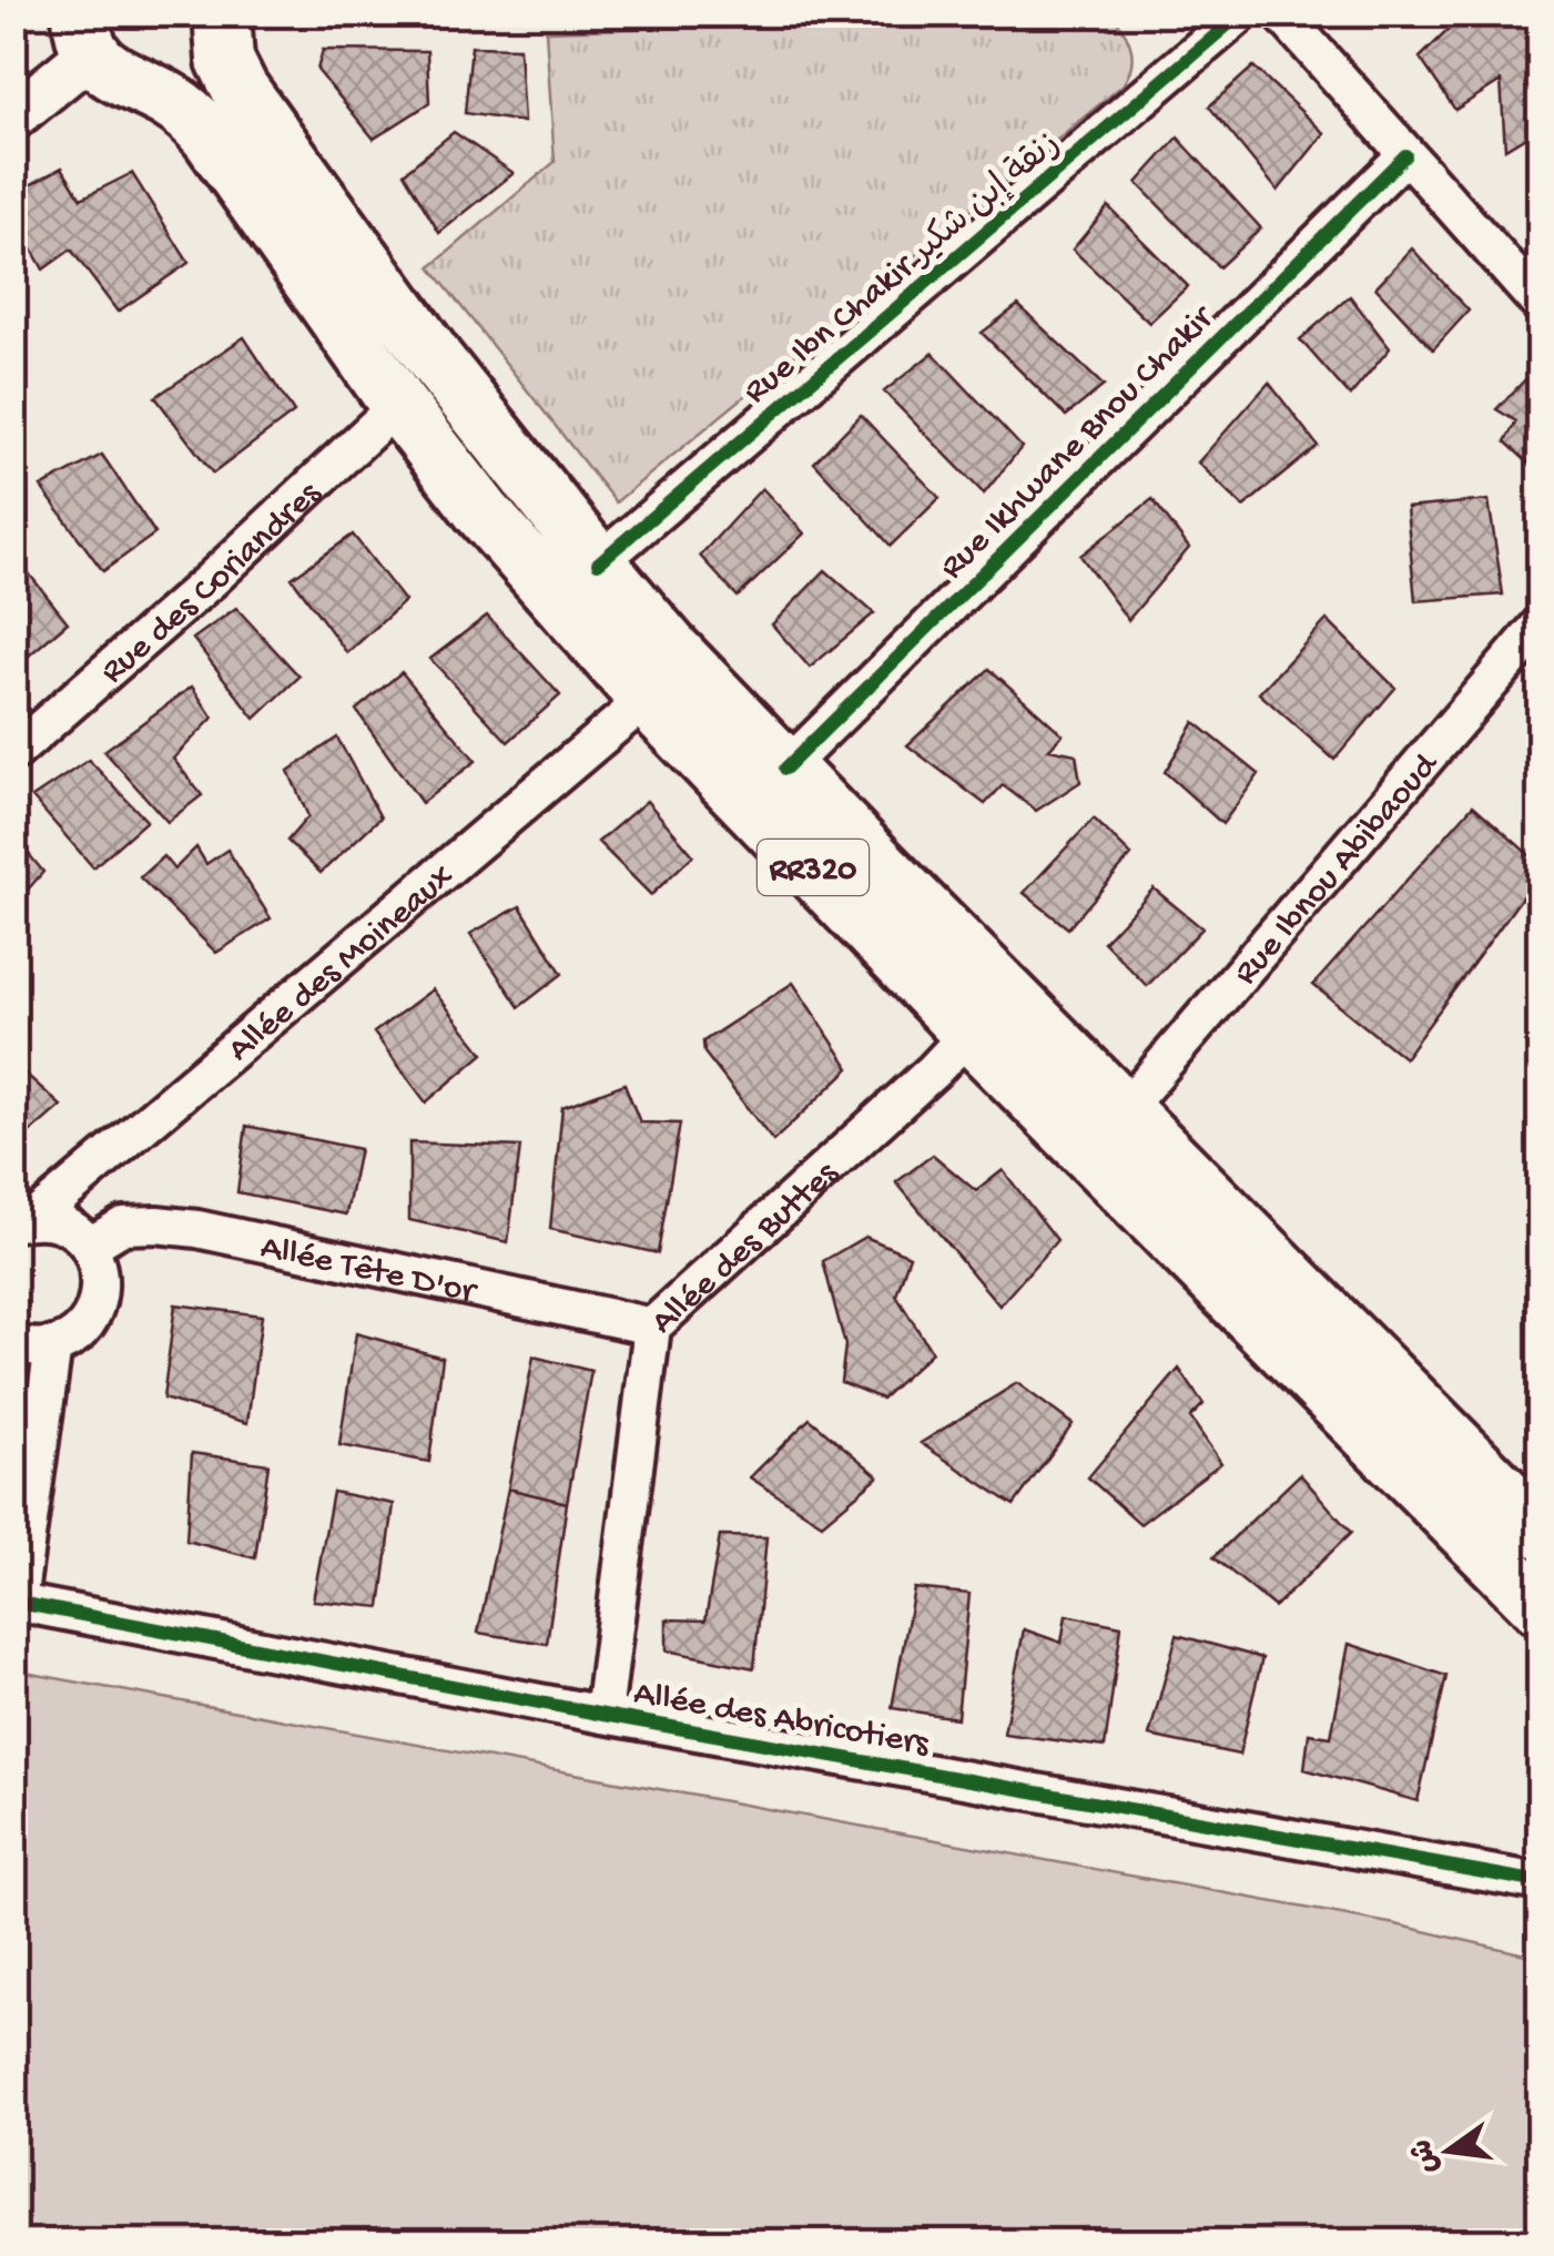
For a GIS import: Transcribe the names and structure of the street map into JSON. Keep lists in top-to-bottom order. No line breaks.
{"streets":{"main road":["RR320"],"street":["Rue Ibn Chakir زنقة إبن شكير","Rue Ikhwane Bnou Chakir","Rue des Coriandres","Rue Ibnou Abibaoud","Allée des Moineaux","Allée des Buttes","Allée Tête D'or","Allée des Abricotiers"]},"crossings":[["Rue Ibn Chakir زنقة إبن شكير","RR320"],["Rue Ikhwane Bnou Chakir","RR320"],["Rue des Coriandres","RR320"],["RR320","Rue Ibnou Abibaoud"],["RR320","Allée des Moineaux"],["RR320","Allée des Buttes"],["Allée des Buttes","Allée Tête D'or"],["Allée des Buttes","Allée des Abricotiers"]],"north":"left"}
